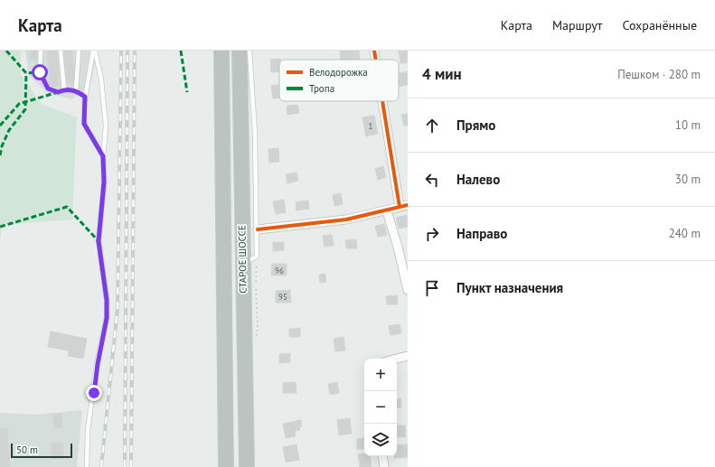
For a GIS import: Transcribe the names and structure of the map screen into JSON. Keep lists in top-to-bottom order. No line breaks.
{"streets":{"highway":["СТАРОЕ ШОССЕ"]},"house_numbers":["1","96","95"],"legend":["Велодорожка","Тропа"],"scale_bar":"50 m","page":{"header":"Карта","nav":["Карта","Маршрут","Сохранённые"],"heading":["4 мин","Пешком · 280 m"],"list":[["Прямо","10 m"],["Налево","30 m"],["Направо","240 m"],"Пункт назначения"],"map_buttons":["+","−"],"scale":"50 m"}}
